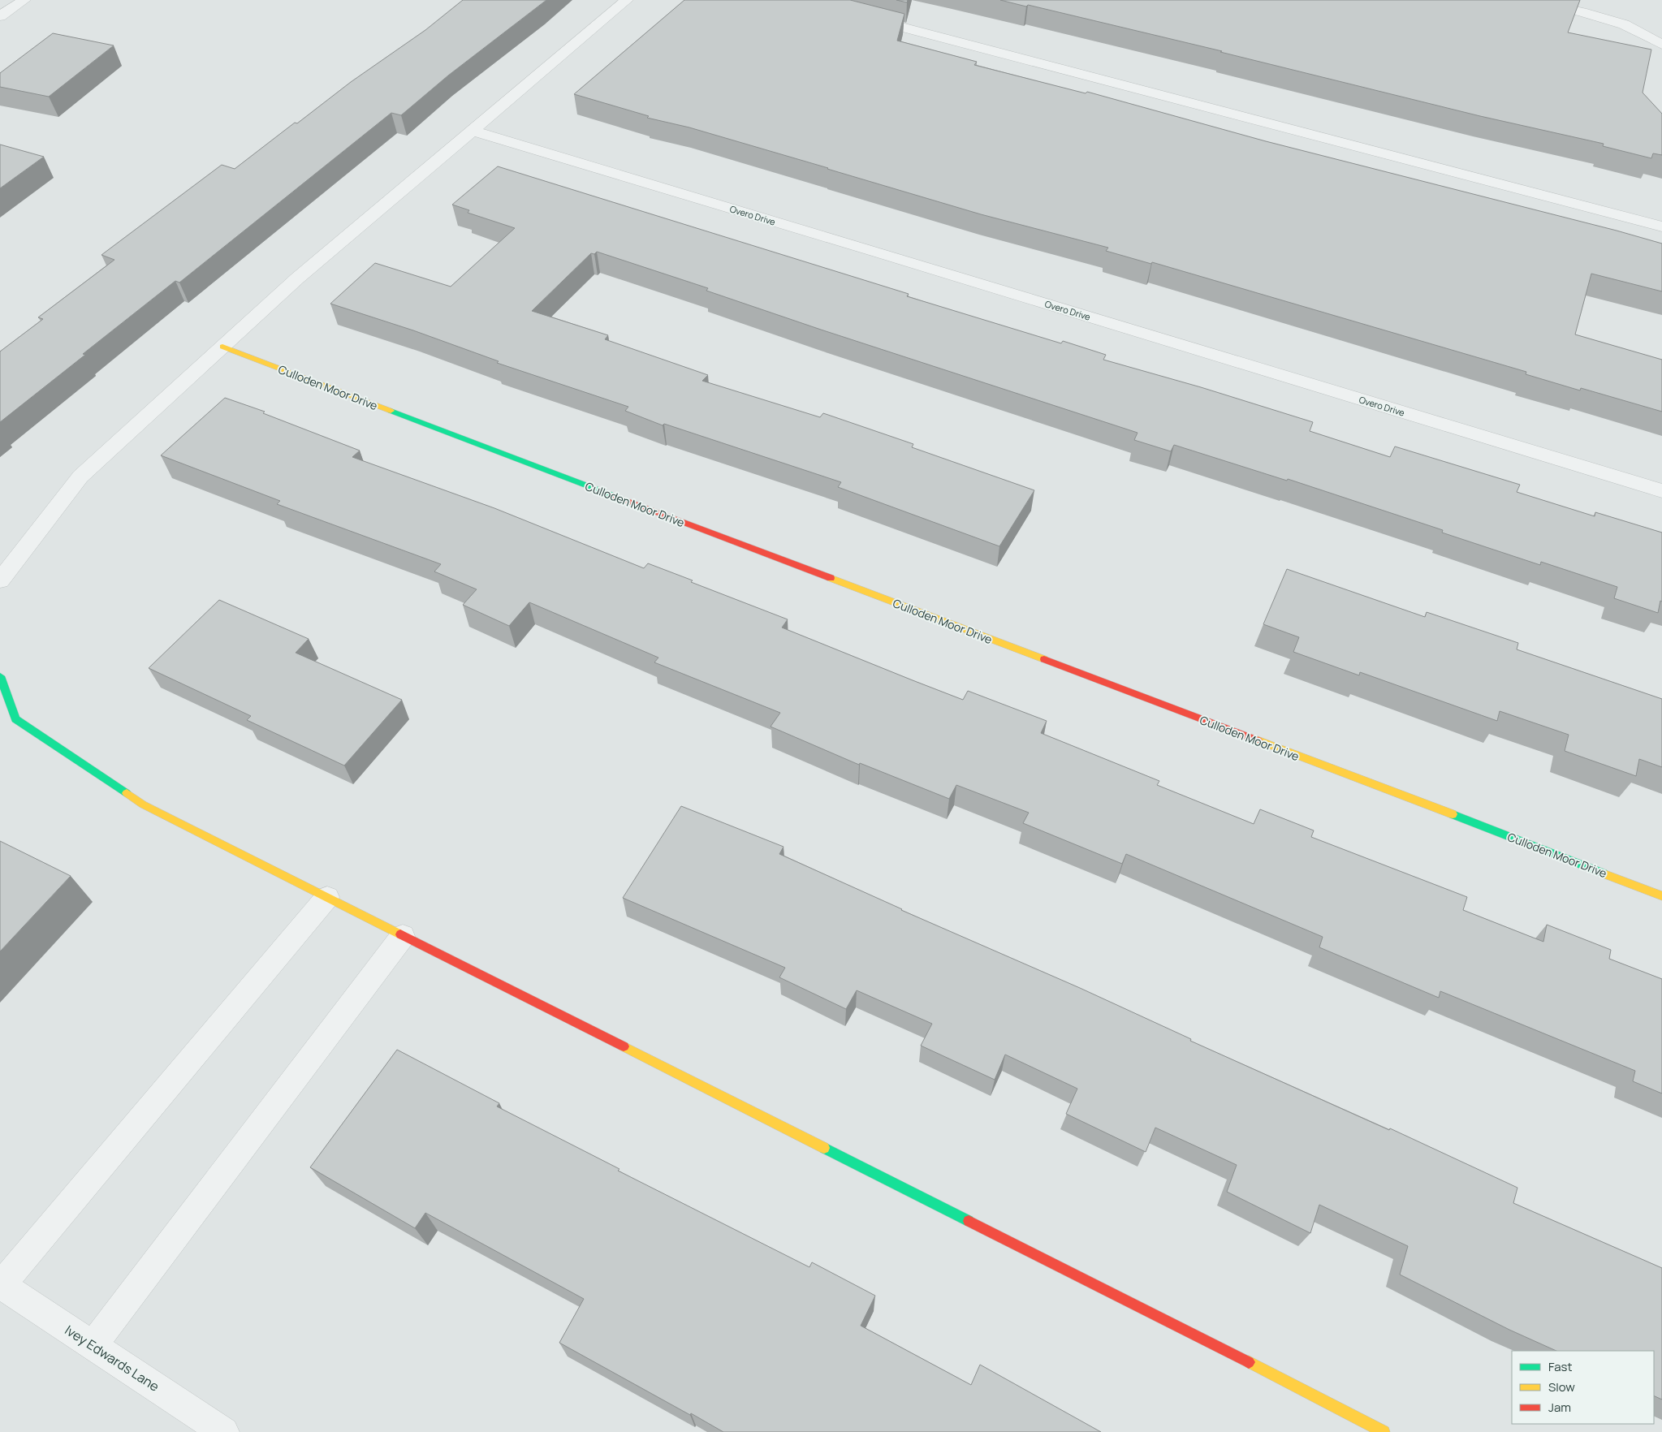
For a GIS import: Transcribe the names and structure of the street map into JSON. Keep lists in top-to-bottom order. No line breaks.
{"streets":{"street":["Overo Drive","Culloden Moor Drive","Ivey Edwards Lane"]},"legend":["Fast","Slow","Jam"]}
